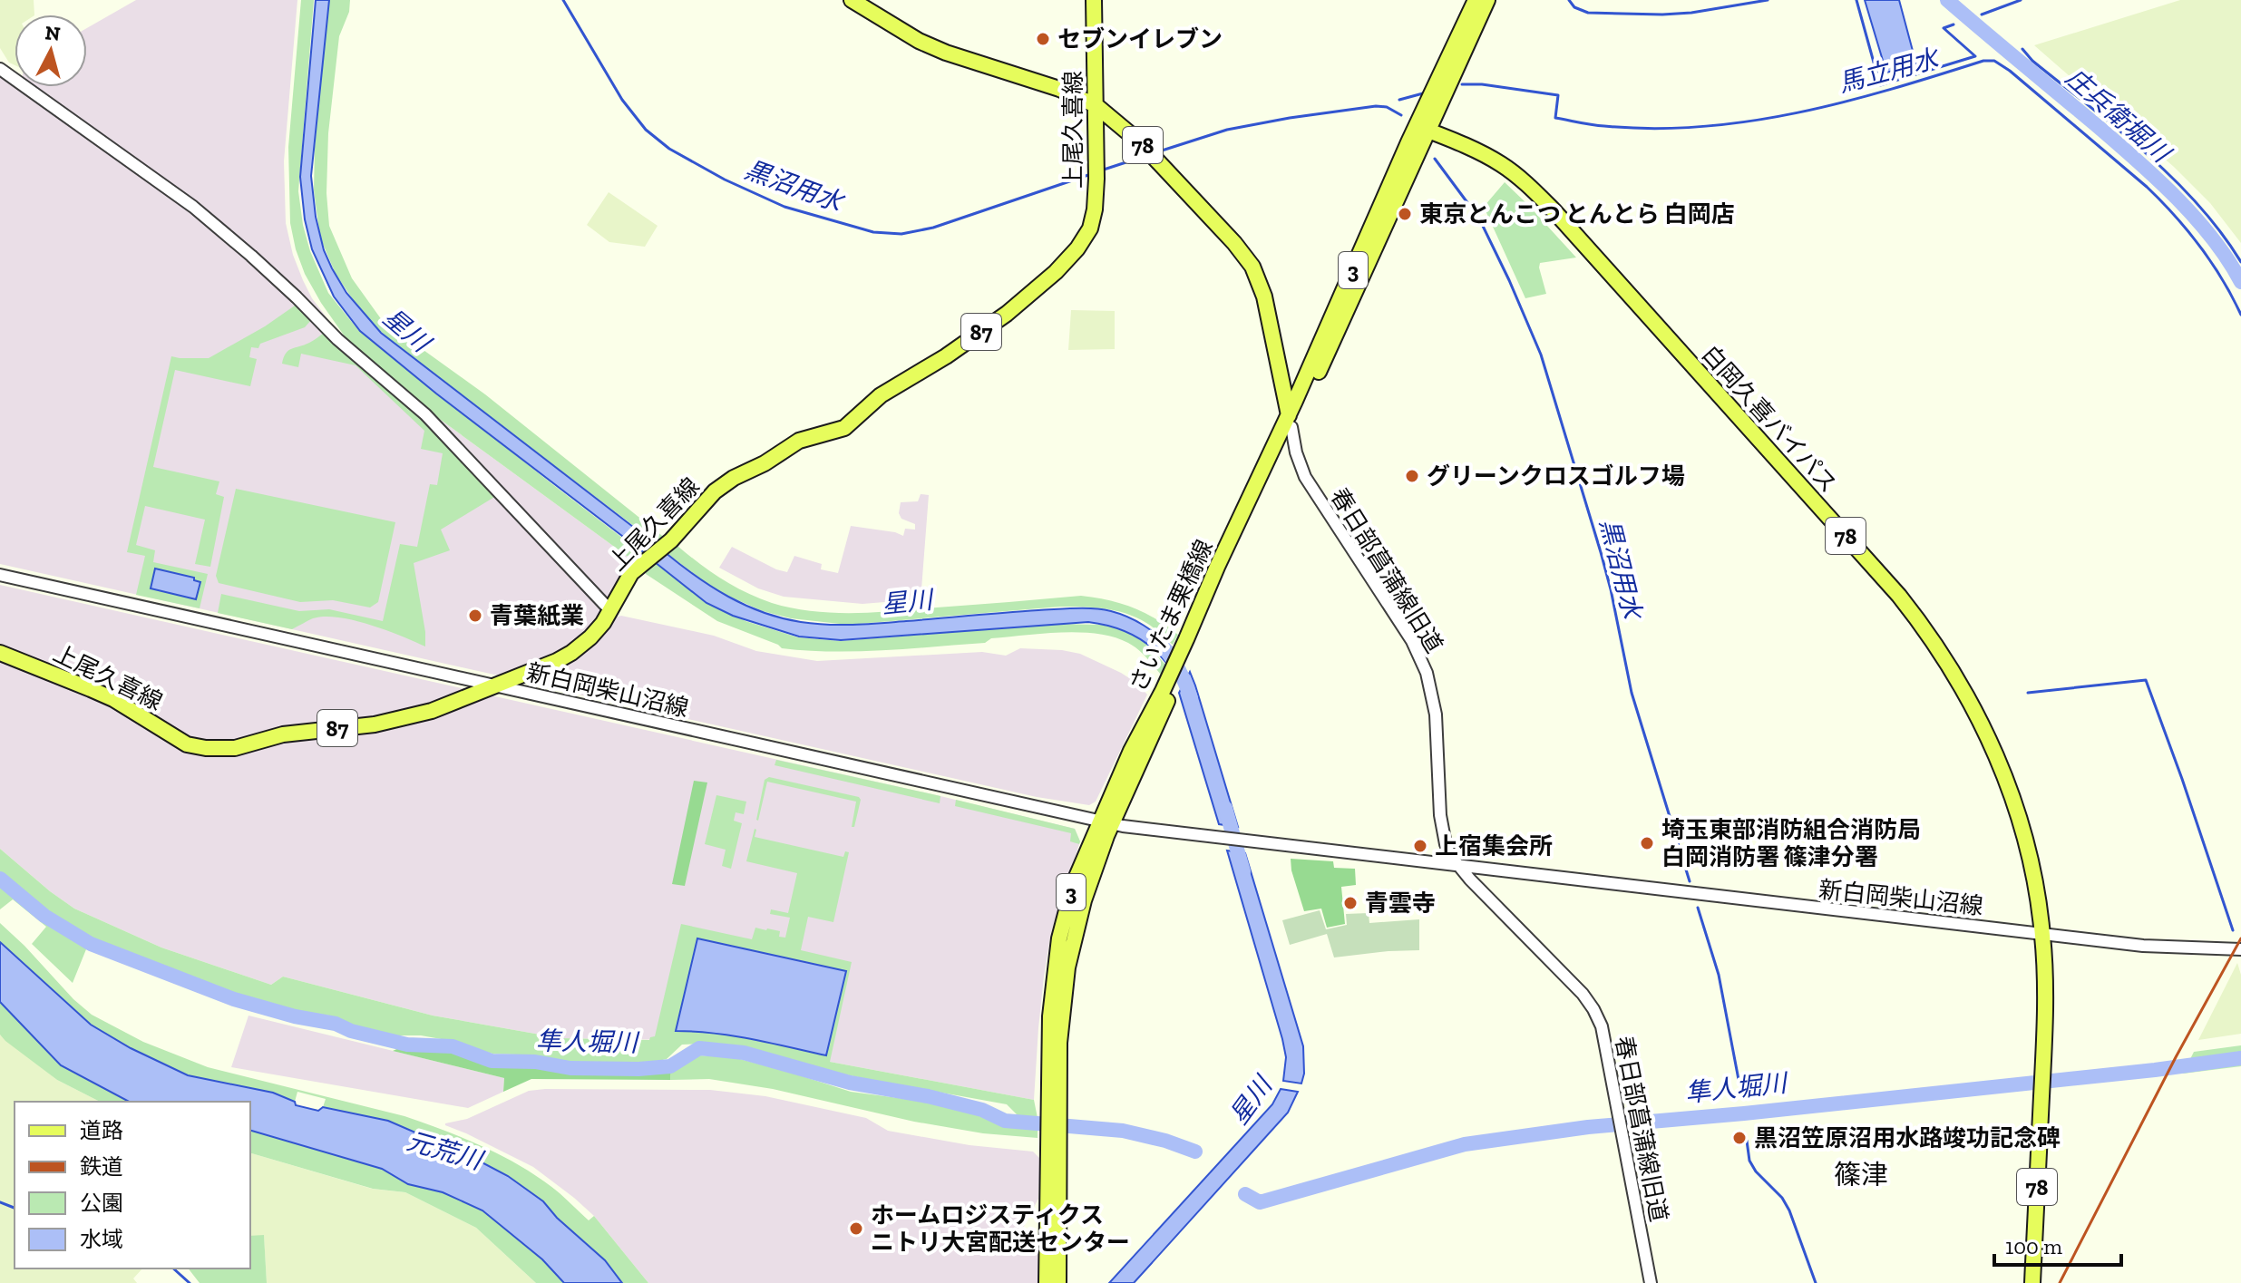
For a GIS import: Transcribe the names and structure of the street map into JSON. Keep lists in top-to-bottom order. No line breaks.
{"streets":{"main road":["上尾久喜線","78","3","87","白岡久喜バイパス","さいたま栗橋線"],"street":["春日部菖蒲線旧道","新白岡柴山沼線"]},"crossings":[["上尾久喜線","78"],["上尾久喜線","新白岡柴山沼線"],["78","春日部菖蒲線旧道"],["78","さいたま栗橋線"],["白岡久喜バイパス","さいたま栗橋線"],["白岡久喜バイパス","新白岡柴山沼線"],["春日部菖蒲線旧道","さいたま栗橋線"],["春日部菖蒲線旧道","新白岡柴山沼線"],["さいたま栗橋線","新白岡柴山沼線"]],"districts":["篠津"],"water":["馬立用水","庄兵衛堀川","黒沼用水","星川","隼人堀川","元荒川"],"places":["セブンイレブン","東京とんこつ とんとら 白岡店","グリーンクロスゴルフ場","青葉紙業","埼玉東部消防組合消防局 白岡消防署 篠津分署","上宿集会所","青雲寺","黒沼笠原沼用水路竣功記念碑","ホームロジスティクス ニトリ大宮配送センター"],"legend":["道路","鉄道","公園","水域"],"scale_bar":"100 m","north":"top"}
